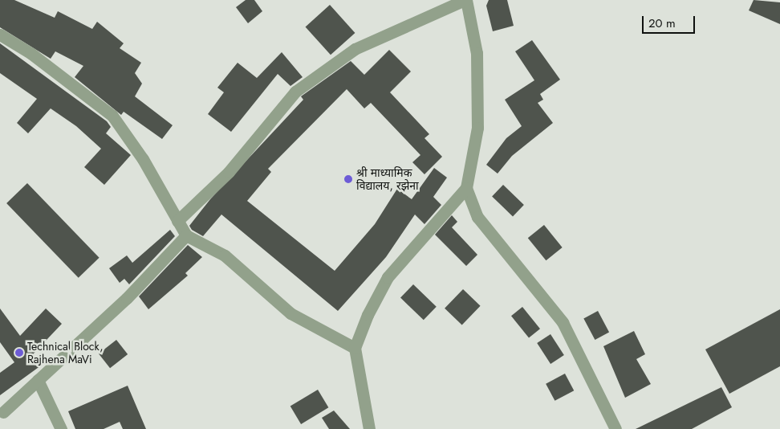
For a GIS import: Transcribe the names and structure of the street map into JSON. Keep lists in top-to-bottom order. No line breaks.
{"places":["श्री माध्यामिक विद्यालय, रझेना","Technical Block, Rajhena MaVi"],"scale_bar":"20 m"}
